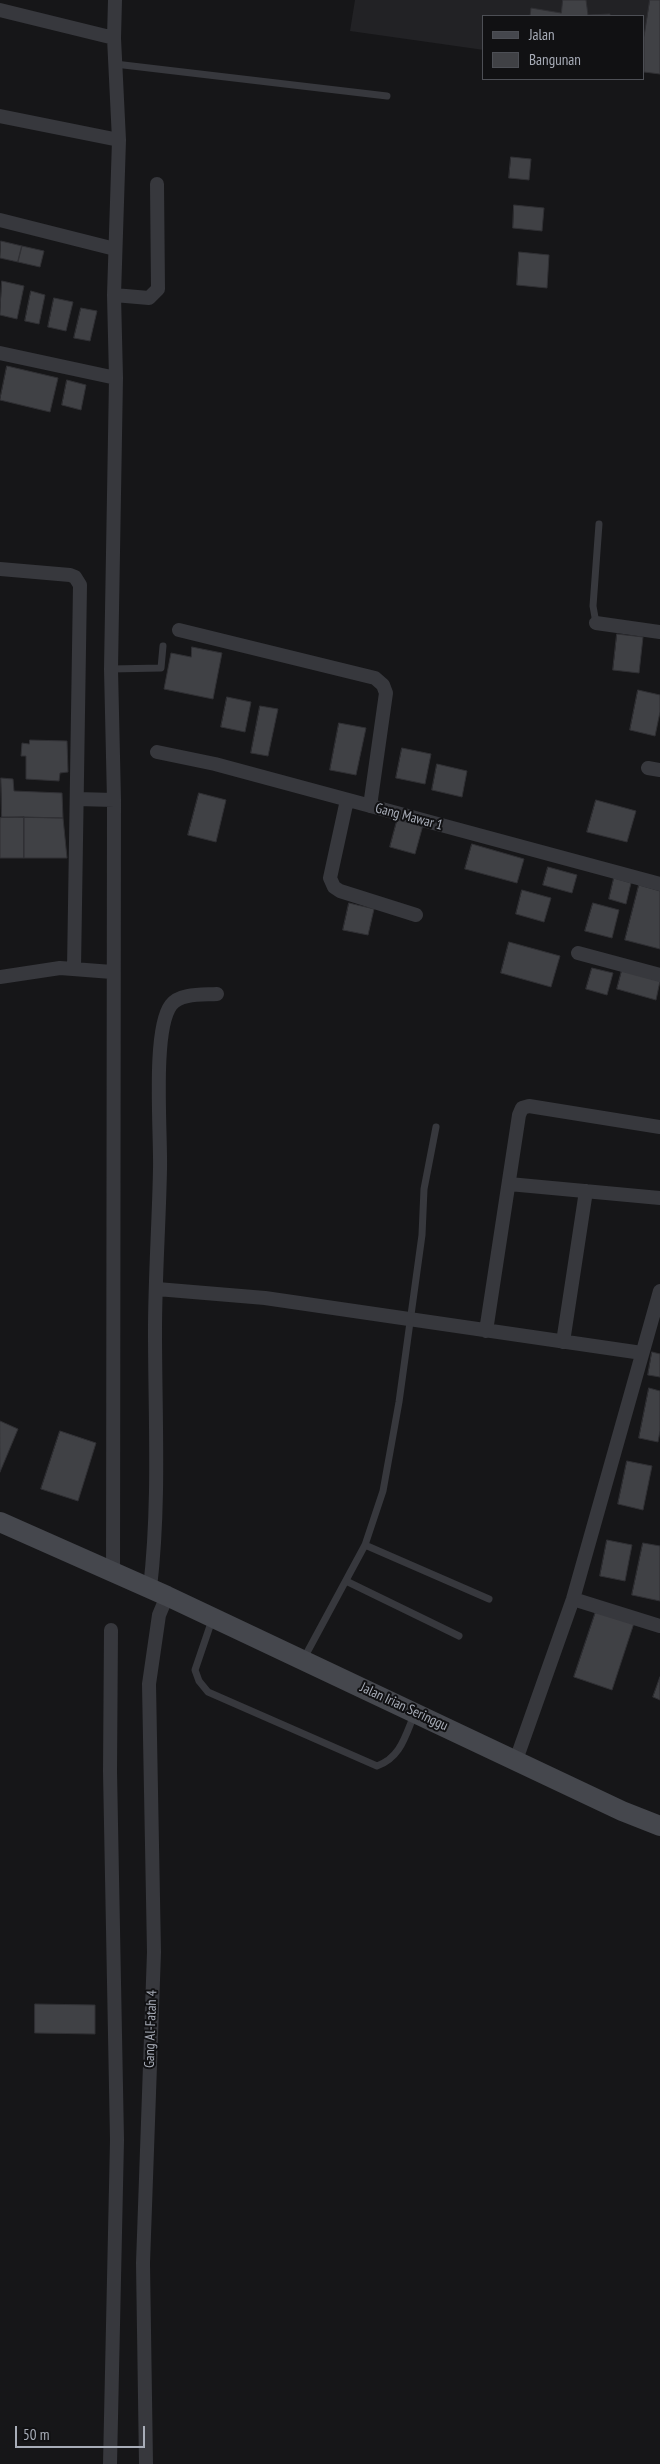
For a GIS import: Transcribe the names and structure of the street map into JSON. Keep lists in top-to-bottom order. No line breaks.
{"streets":{"street":["Gang Mawar 1","Jalan Irian Seringgu","Gang Al-Fatah 4"]},"crossings":[["Jalan Irian Seringgu","Gang Al-Fatah 4"]],"legend":["Jalan","Bangunan"],"scale_bar":"50 m"}
